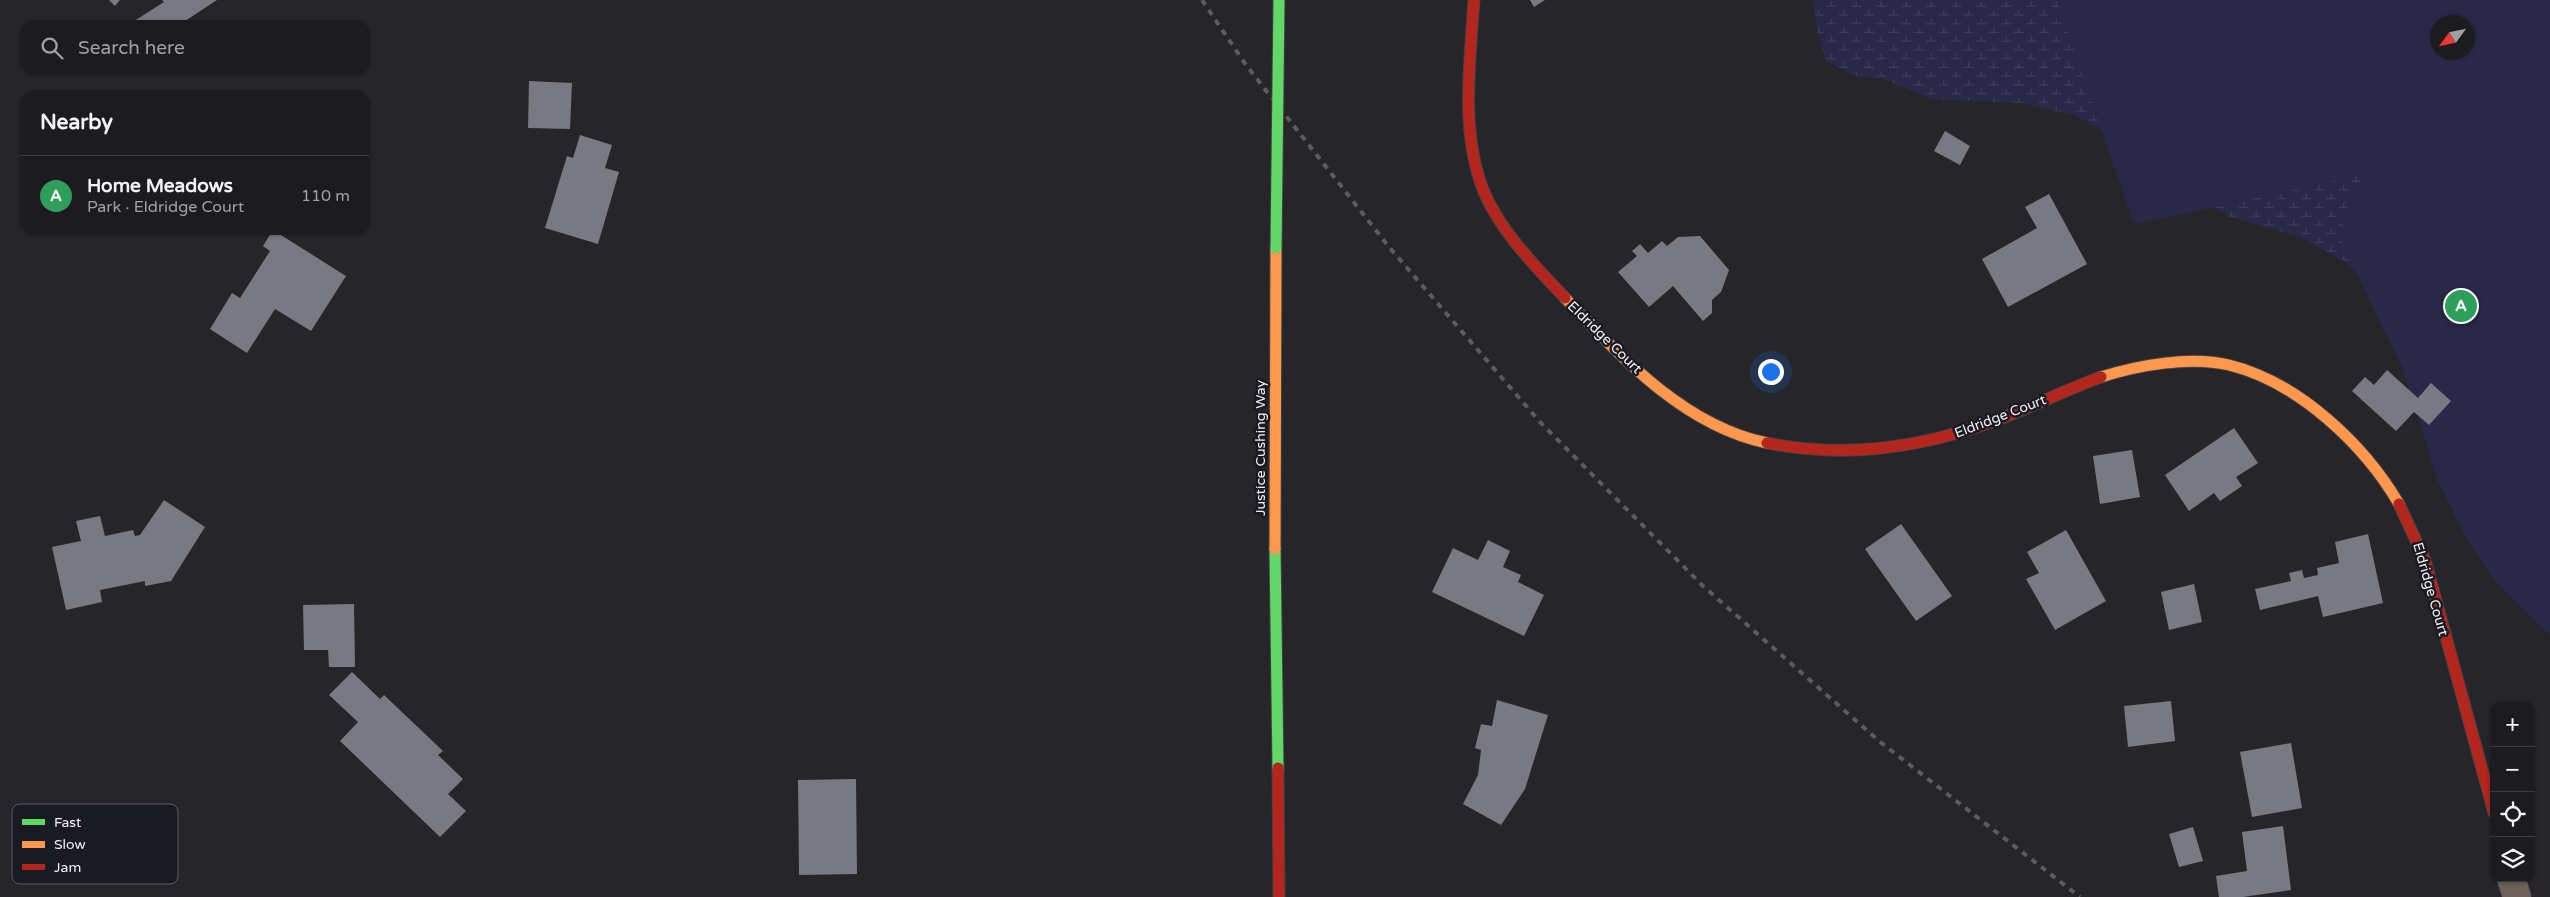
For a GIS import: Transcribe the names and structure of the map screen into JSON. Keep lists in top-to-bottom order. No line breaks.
{"streets":{"street":["Eldridge Court","Justice Cushing Way"]},"legend":["Fast","Slow","Jam"],"north":"bottom left","page":{"search":"Search here","heading":"Nearby","list":[{"mark":"A","name":"Home Meadows","note":"Park · Eldridge Court","value":"110 m"}],"pins":"A","map_buttons":["+","−"]}}
